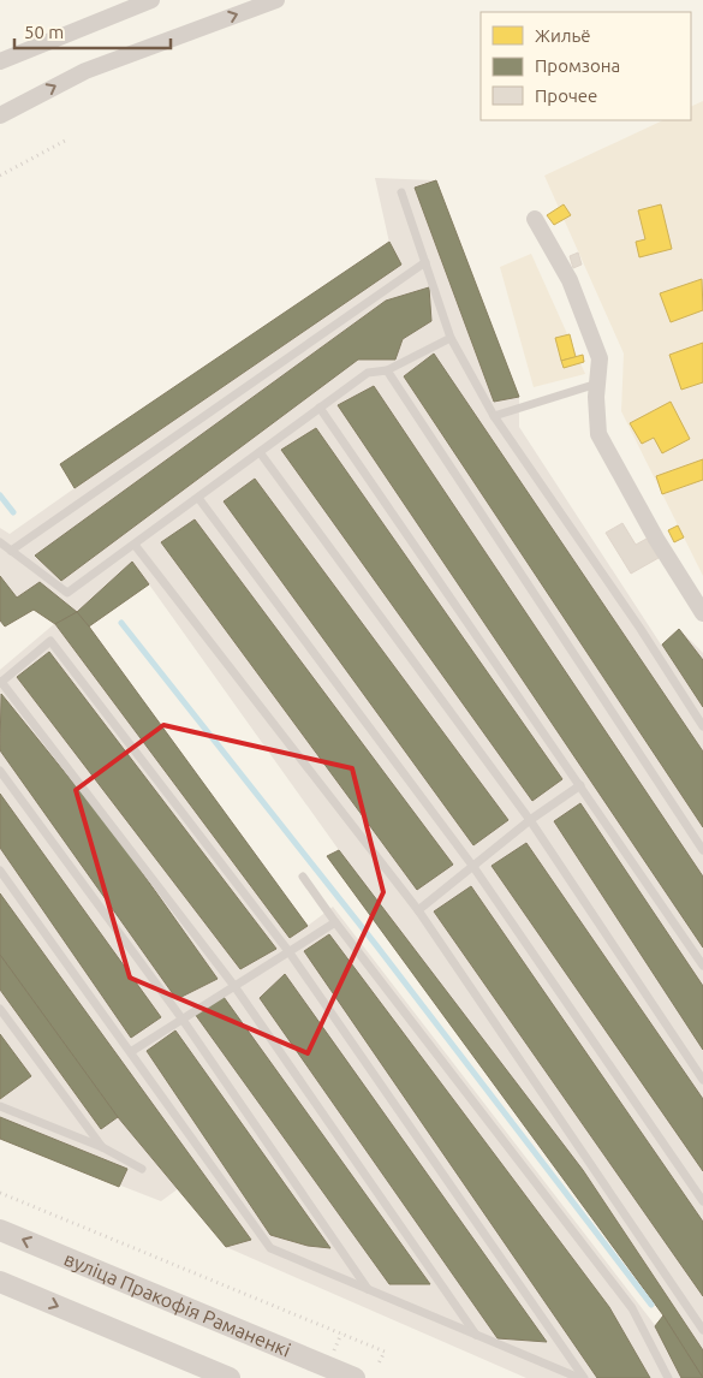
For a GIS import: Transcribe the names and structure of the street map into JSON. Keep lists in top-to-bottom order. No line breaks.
{"streets":{"street":["вуліца Пракофія Раманенкі"]},"legend":["Жильё","Промзона","Прочее"],"scale_bar":"50 m"}
